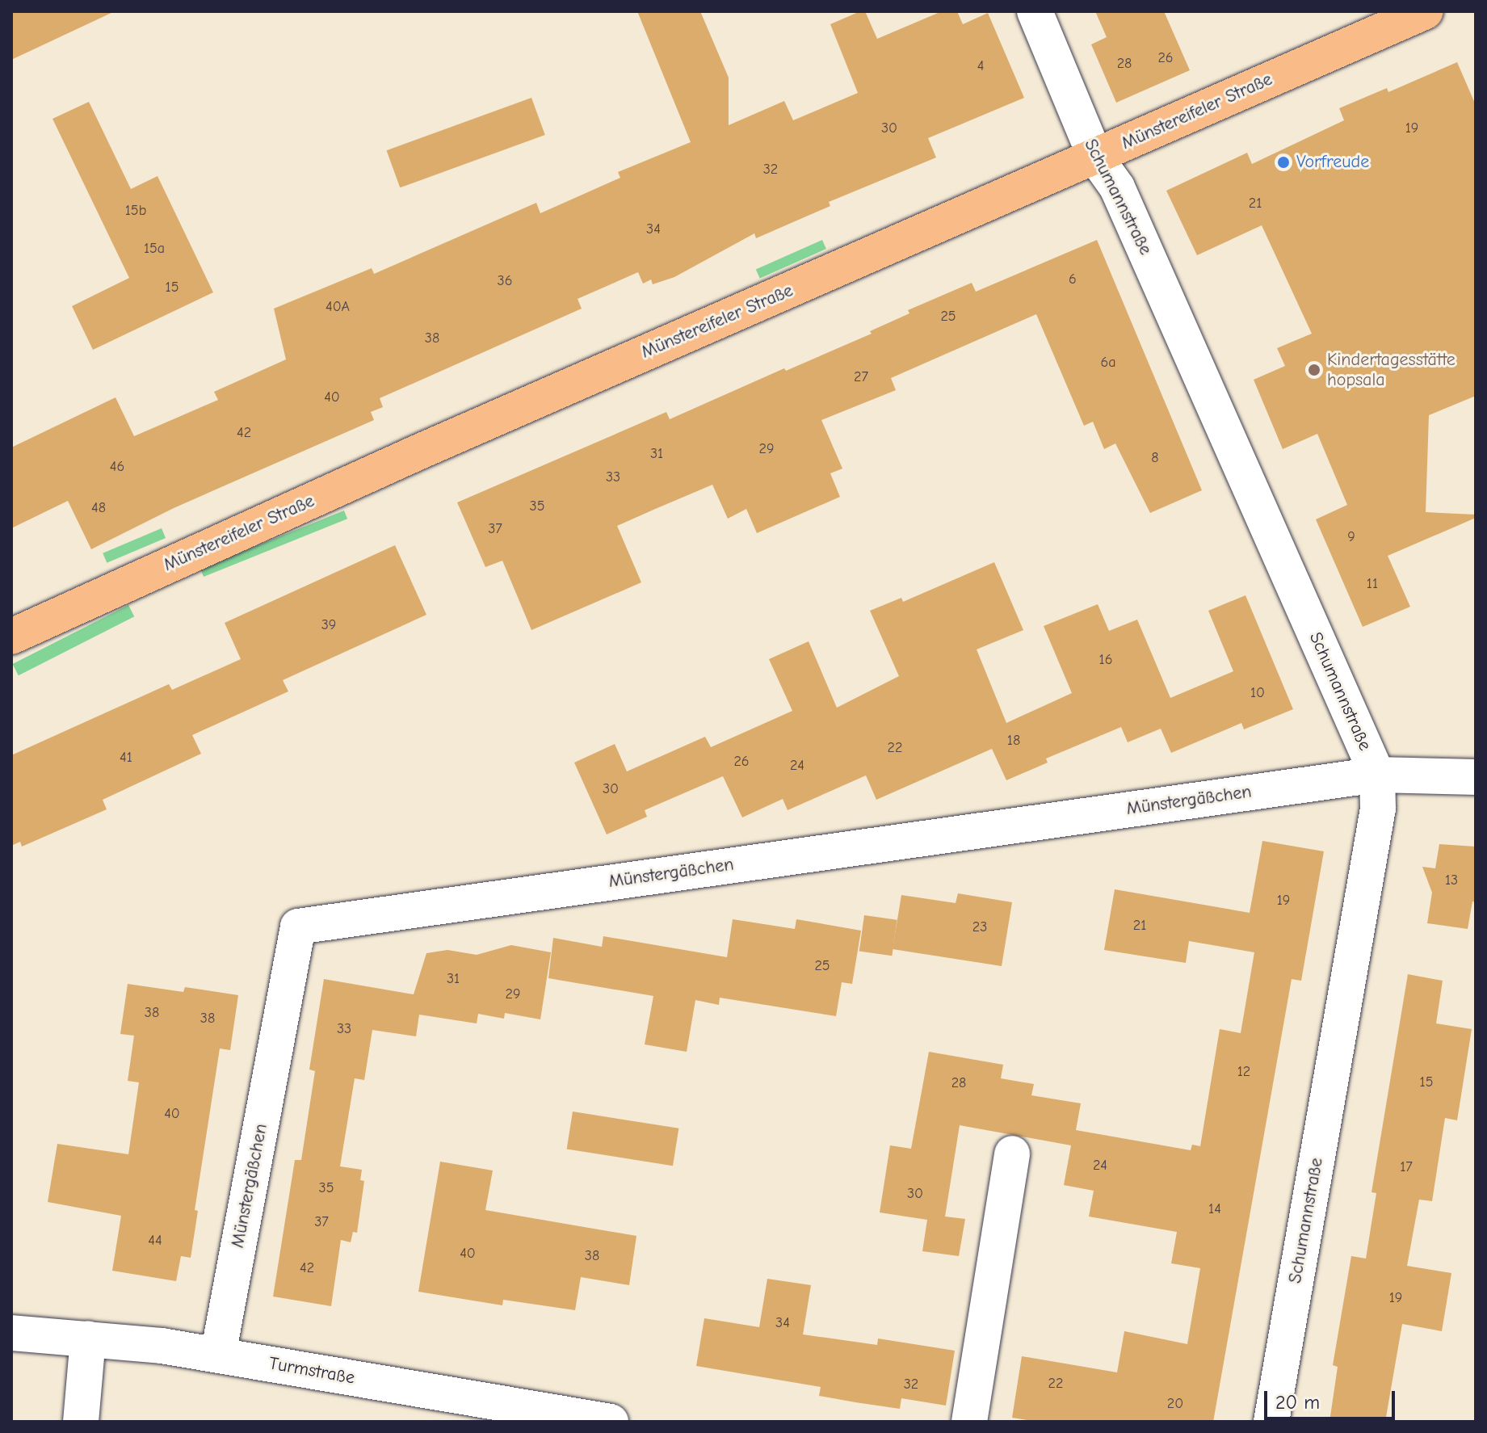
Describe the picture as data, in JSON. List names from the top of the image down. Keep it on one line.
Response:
{"streets":{"main road":["Münstereifeler Straße"],"street":["Schumannstraße","Münstergäßchen","Turmstraße"]},"crossings":[["Münstereifeler Straße","Schumannstraße"],["Schumannstraße","Münstergäßchen"],["Münstergäßchen","Turmstraße"]],"places":["Vorfreude","Kindertagesstätte hopsala"],"house_numbers":["26","28","4","30","19","32","21","15b","34","15a","6","36","15","40A","25","38","6a","27","40","42","29","31","8","46","33","35","48","37","9","11","39","16","10","18","22","41","26","24","30","13","19","21","23","25","31","29","38","38","33","12","15","28","40","24","17","35","30","14","37","44","40","38","42","19","34","22","32","20"],"scale_bar":"20 m"}
